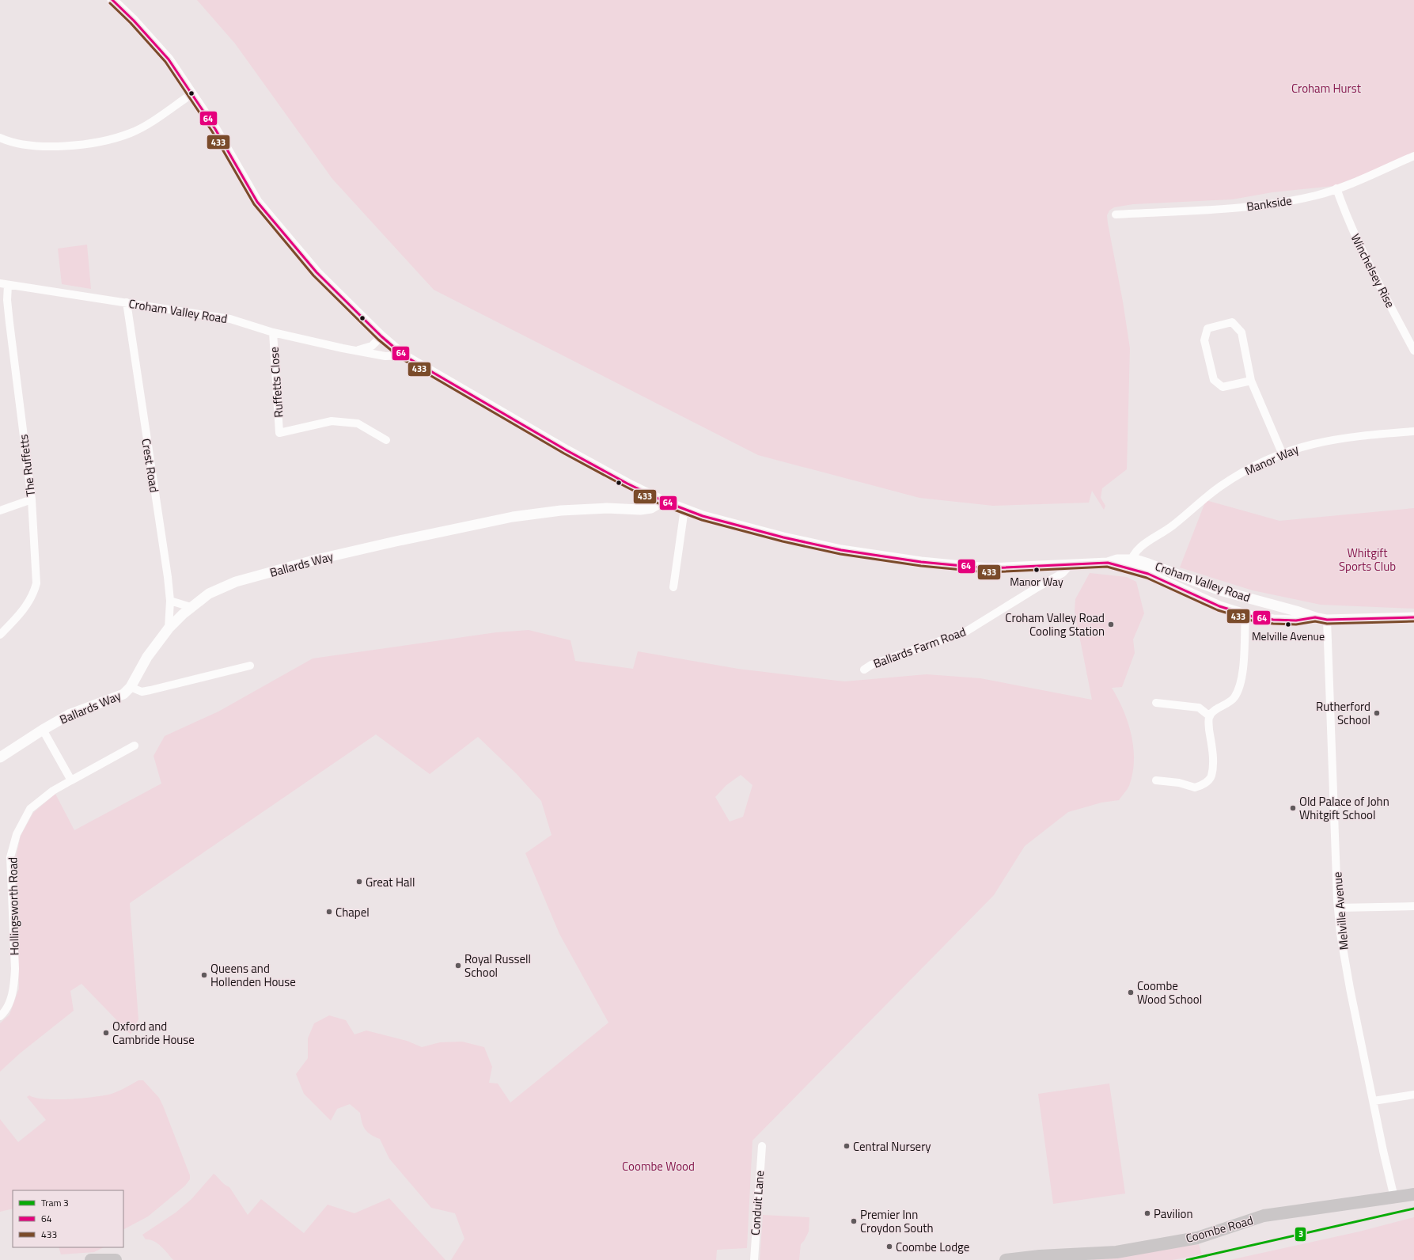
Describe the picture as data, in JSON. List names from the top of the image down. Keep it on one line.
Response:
{"streets":{"main road":["Coombe Road"],"street":["Bankside","Winchelsey Rise","Croham Valley Road","Ruffetts Close","Manor Way","The Ruffetts","Crest Road","Ballards Way","Ballards Farm Road","Hollingsworth Road","Melville Avenue","Conduit Lane"]},"crossings":[["Bankside","Winchelsey Rise"],["Croham Valley Road","Ruffetts Close"],["Croham Valley Road","Manor Way"],["Croham Valley Road","The Ruffetts"],["Croham Valley Road","Crest Road"],["Croham Valley Road","Ballards Way"],["Croham Valley Road","Ballards Farm Road"],["Crest Road","Ballards Way"],["Melville Avenue","Coombe Road"]],"parks":["Croham Hurst","Whitgift Sports Club","Coombe Wood"],"places":["Manor Way","Croham Valley Road Cooling Station","Melville Avenue","Rutherford School","Old Palace of John Whitgift School","Great Hall","Chapel","Royal Russell School","Queens and Hollenden House","Coombe Wood School","Oxford and Cambride House","Central Nursery","Pavilion","Premier Inn Croydon South","Coombe Lodge"],"lines":["transit line 64","transit line 433","tram line 3"],"legend":["Tram 3","64","433"]}
